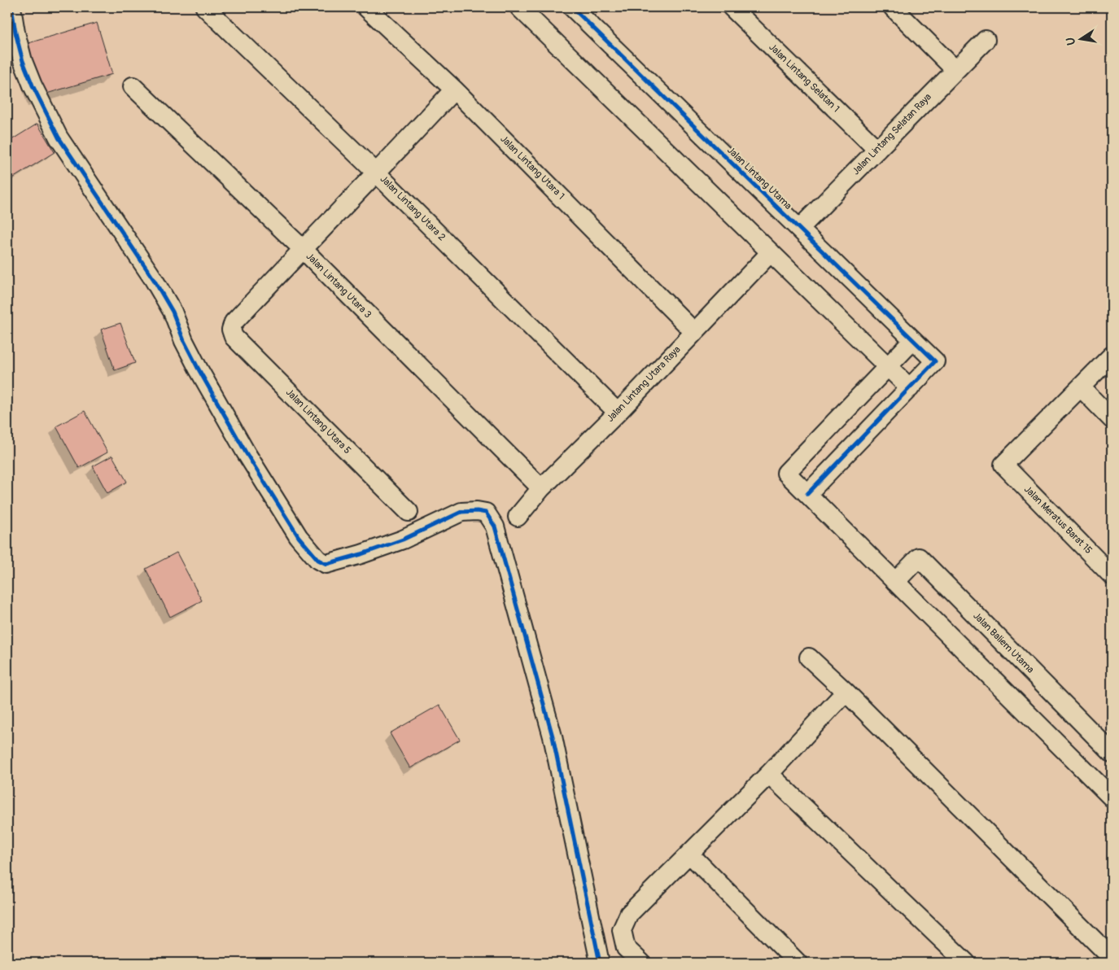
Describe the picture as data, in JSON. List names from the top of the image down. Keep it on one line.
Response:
{"streets":{"street":["Jalan Lintang Selatan 1","Jalan Lintang Selatan Raya","Jalan Lintang Utara 1","Jalan Lintang Utama","Jalan Lintang Utara 2","Jalan Lintang Utara 3","Jalan Lintang Utara Raya","Jalan Lintang Utara 5","Jalan Meratus Barat 15","Jalan Baliem Utama"]},"crossings":[["Jalan Lintang Selatan 1","Jalan Lintang Selatan Raya"],["Jalan Lintang Selatan Raya","Jalan Lintang Utama"],["Jalan Lintang Utara 1","Jalan Lintang Utara Raya"],["Jalan Lintang Utara 2","Jalan Lintang Utara Raya"],["Jalan Lintang Utara 3","Jalan Lintang Utara Raya"],["Jalan Lintang Utara 3","Jalan Lintang Utara 5"]],"north":"left"}
